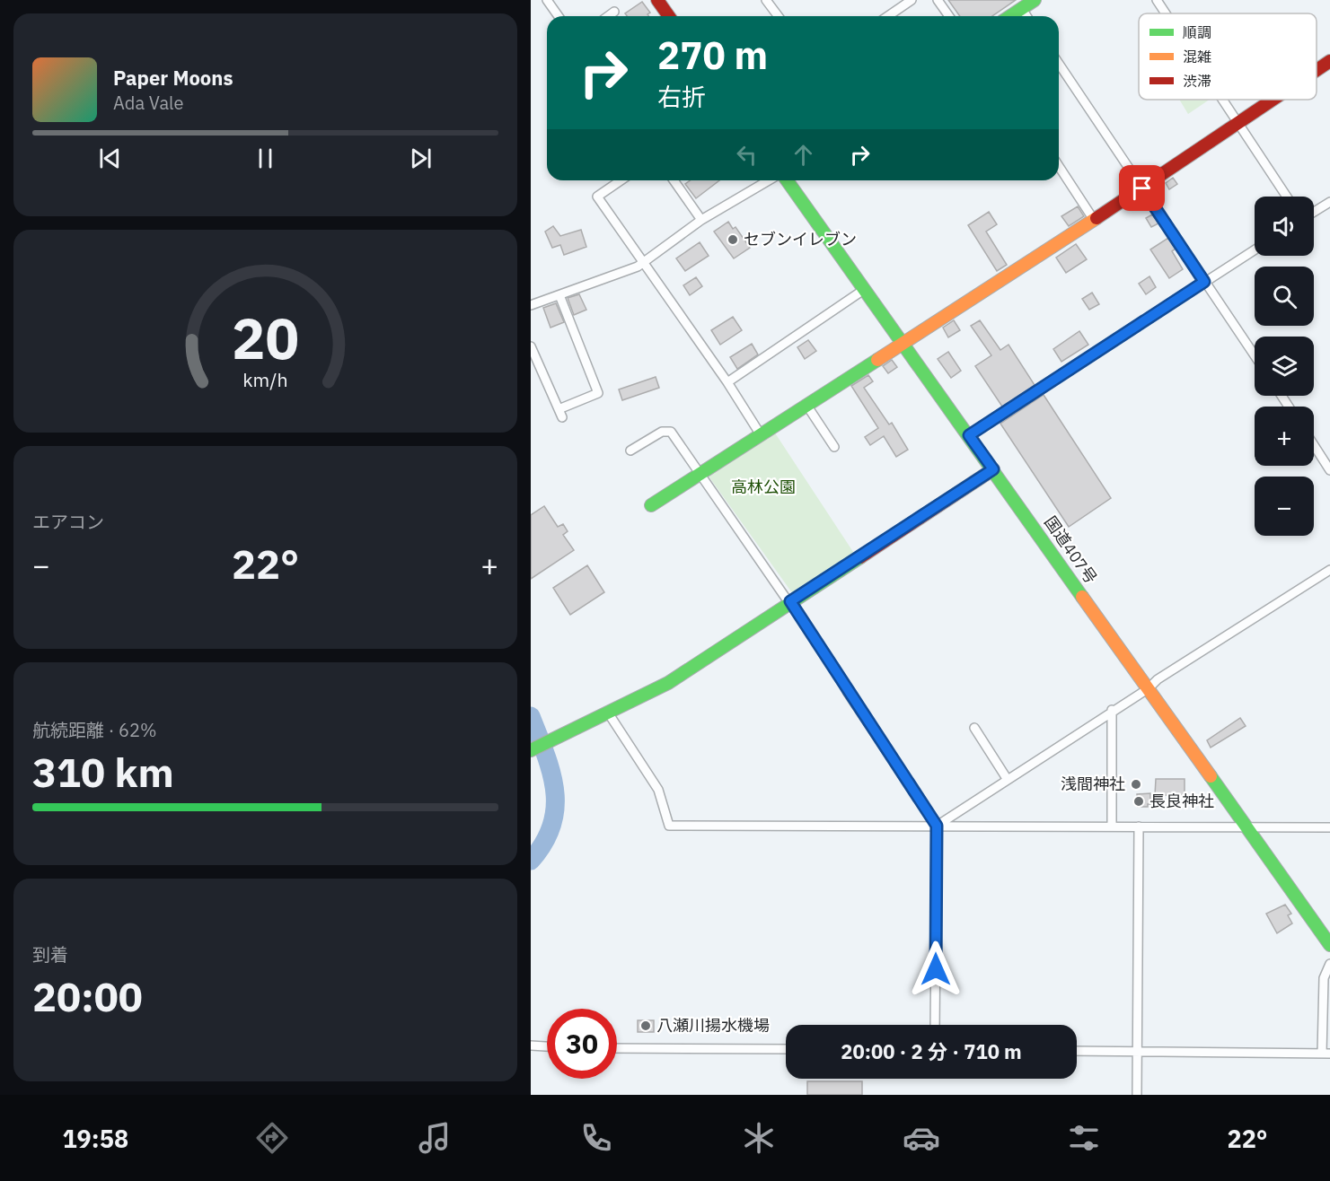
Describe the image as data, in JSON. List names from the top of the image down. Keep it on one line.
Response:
{"streets":{"main road":["国道407号"]},"parks":["高林公園"],"places":["セブンイレブン","浅間神社","長良神社","八瀬川揚水機場"],"legend":["順調","混雑","渋滞"],"page":{"turn":["270 m","右折"],"song":["Paper Moons","Ada Vale"],"map_buttons":["+","−"],"tile":["エアコン",["航続距離 · 62%","310 km"],["到着","20:00"]],"heat":["−","22°","+"],"limit":"30","trip":"20:00 · 2 分 · 710 m","tabs":["19:58","22°"],"gauge":["20","km/h"]}}
